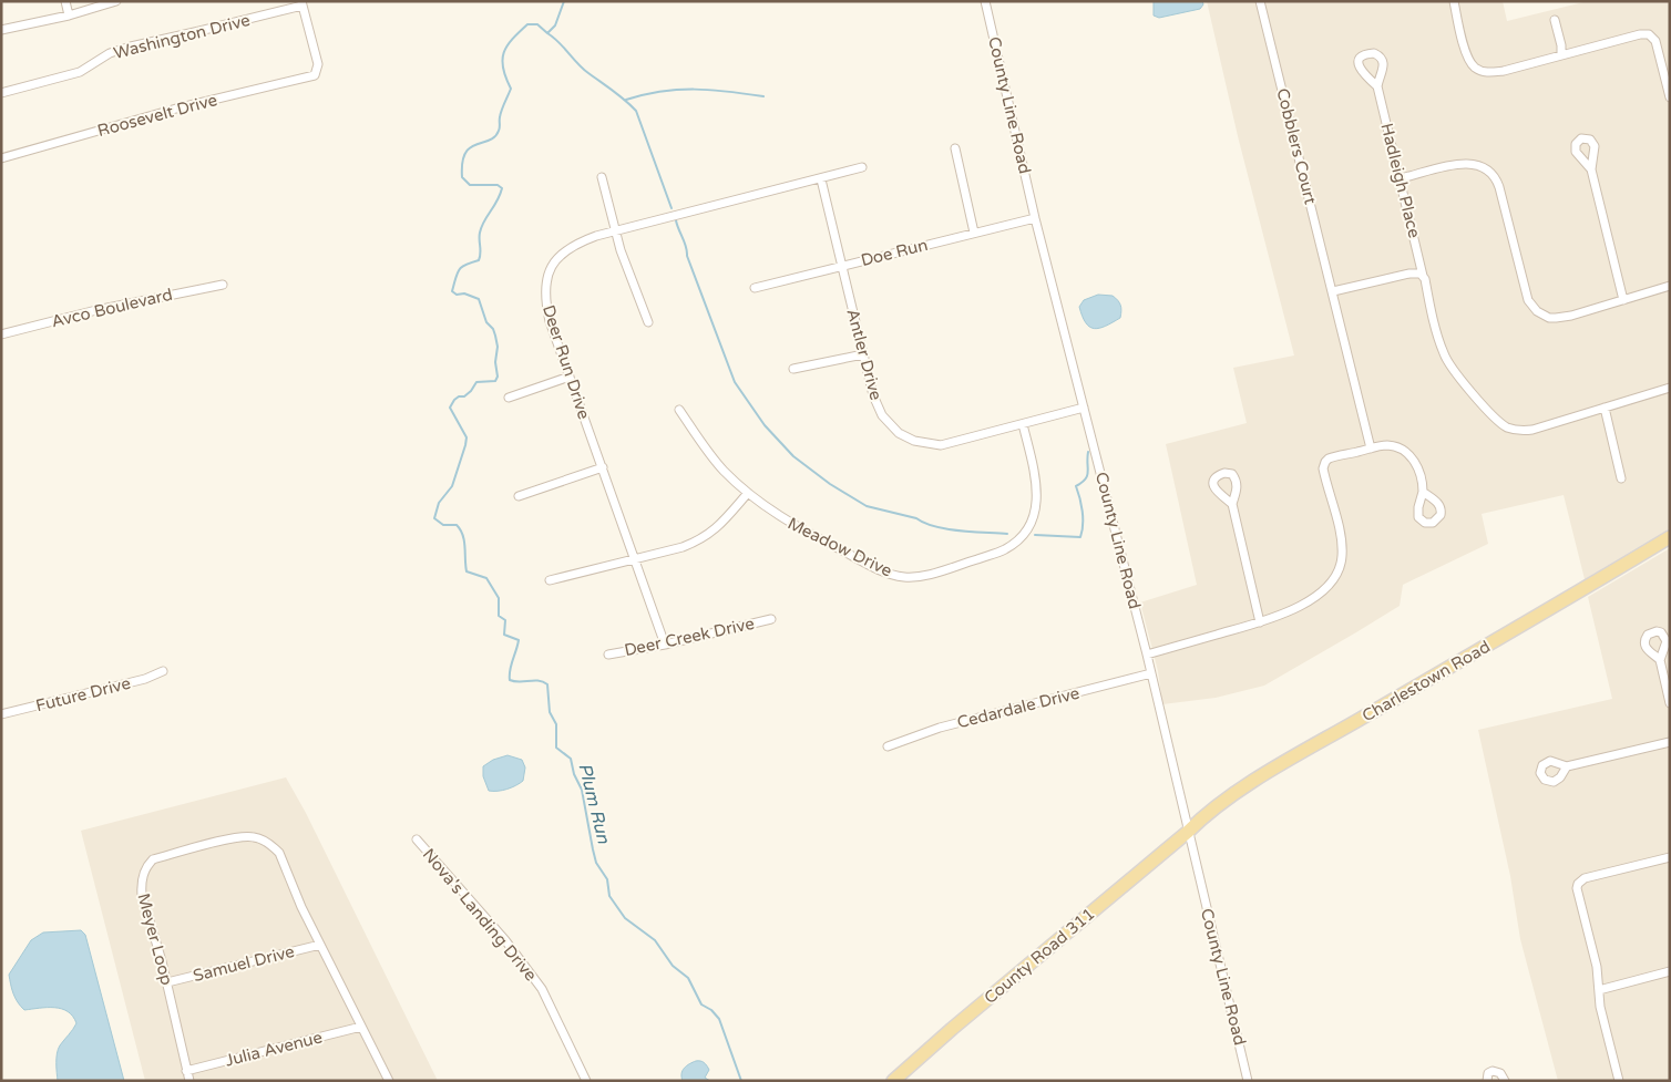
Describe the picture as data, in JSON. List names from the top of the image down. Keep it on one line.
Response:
{"streets":{"main road":["Charlestown Road","County Road 311"],"street":["Washington Drive","County Line Road","Roosevelt Drive","Cobblers Court","Hadleigh Place","Doe Run","Avco Boulevard","Antler Drive","Deer Run Drive","Meadow Drive","Deer Creek Drive","Future Drive","Cedardale Drive","Nova's Landing Drive","Meyer Loop","Samuel Drive","Julia Avenue"]},"crossings":[["Washington Drive","Roosevelt Drive"],["County Line Road","Doe Run"],["County Line Road","Antler Drive"],["County Line Road","Charlestown Road"],["County Line Road","Cedardale Drive"],["County Line Road","County Road 311"],["Doe Run","Antler Drive"],["Antler Drive","Deer Run Drive"],["Antler Drive","Meadow Drive"],["Deer Run Drive","Deer Creek Drive"],["Charlestown Road","County Road 311"],["Meyer Loop","Samuel Drive"],["Meyer Loop","Julia Avenue"]],"water":["Plum Run"]}
